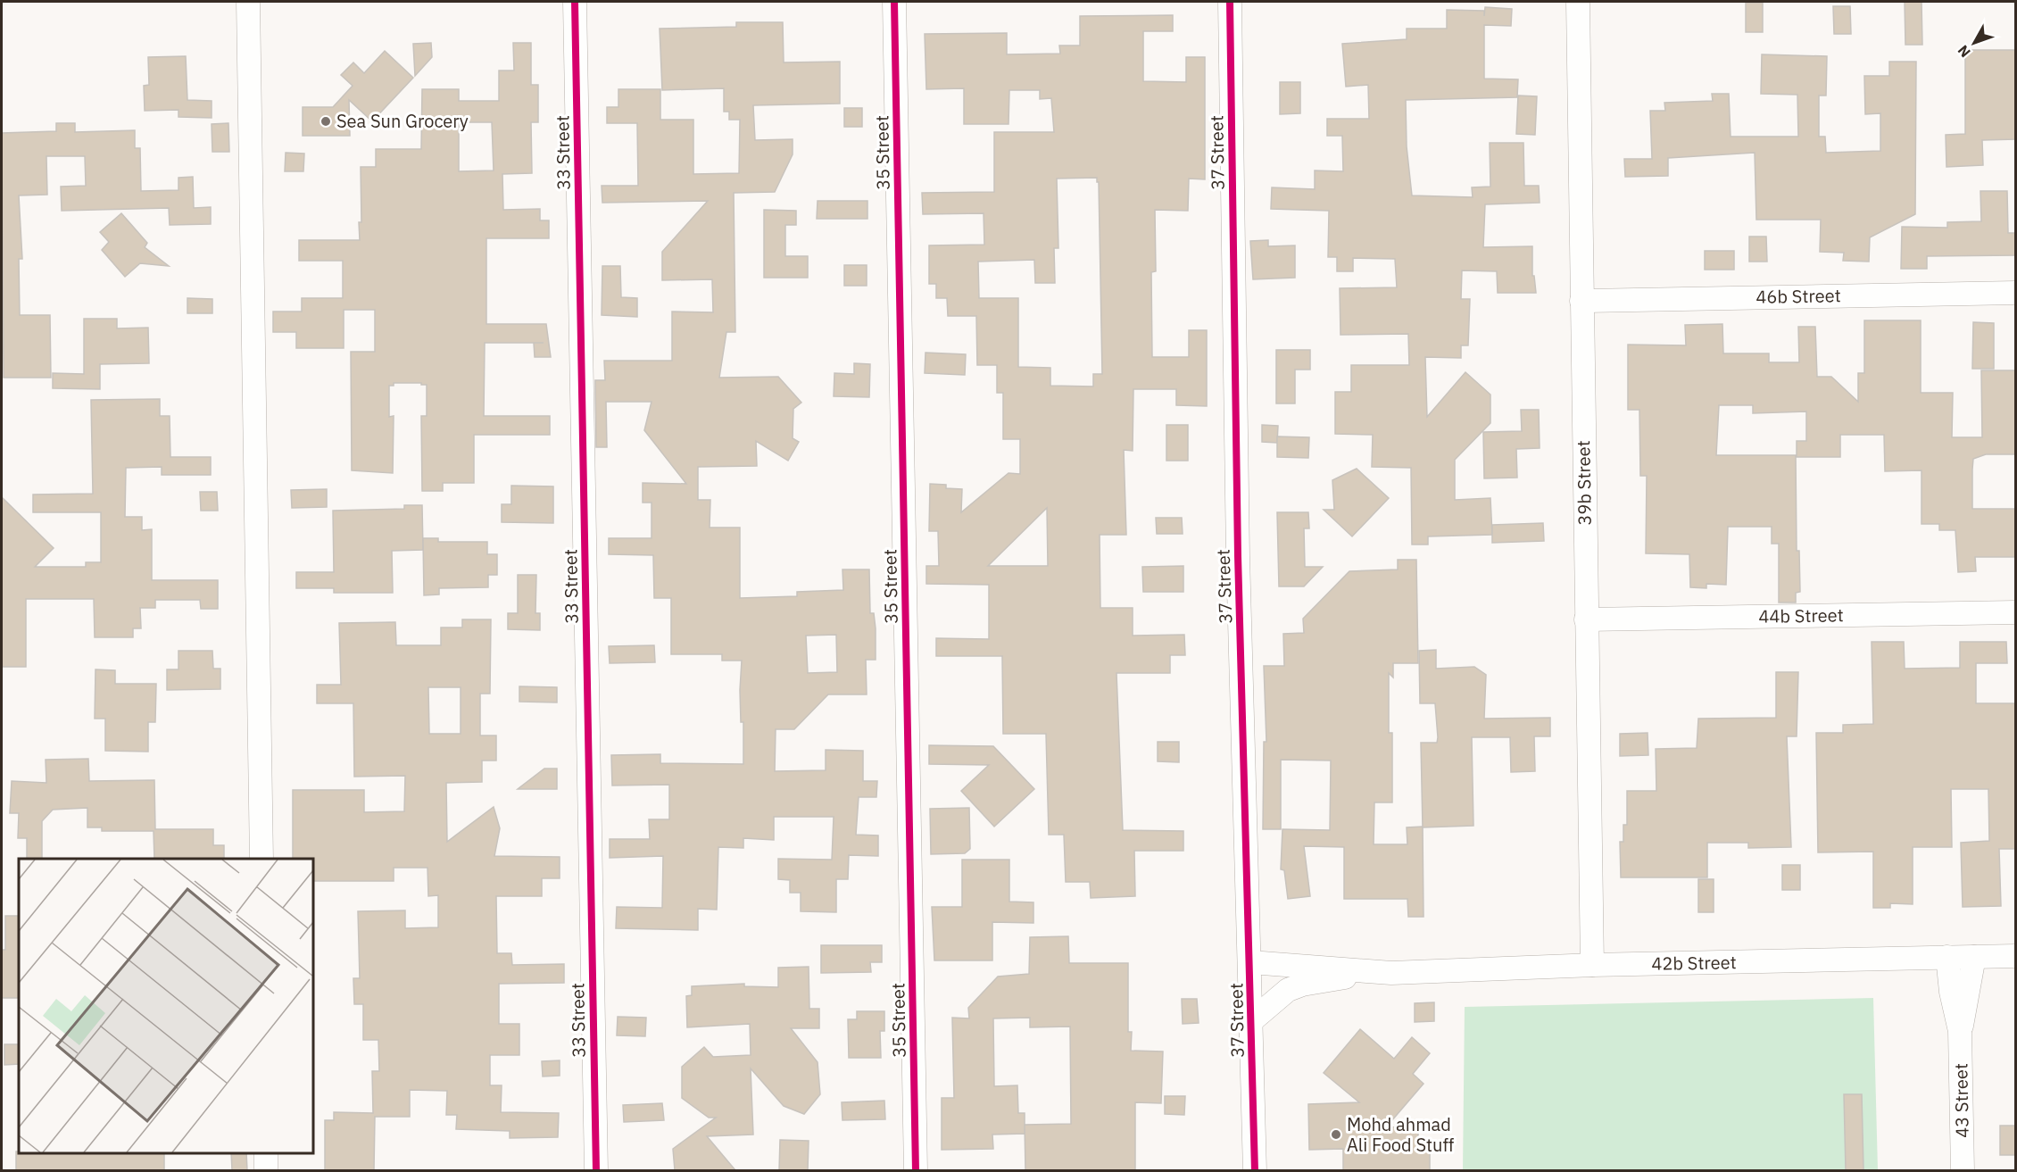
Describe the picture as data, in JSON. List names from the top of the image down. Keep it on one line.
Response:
{"streets":{"street":["33 Street","35 Street","37 Street","46b Street","39b Street","44b Street","42b Street","43 Street"]},"crossings":[["37 Street","42b Street"],["46b Street","39b Street"],["39b Street","44b Street"],["39b Street","42b Street"],["42b Street","43 Street"]],"places":["Sea Sun Grocery","Mohd ahmad Ali Food Stuff"],"north":"bottom left"}
